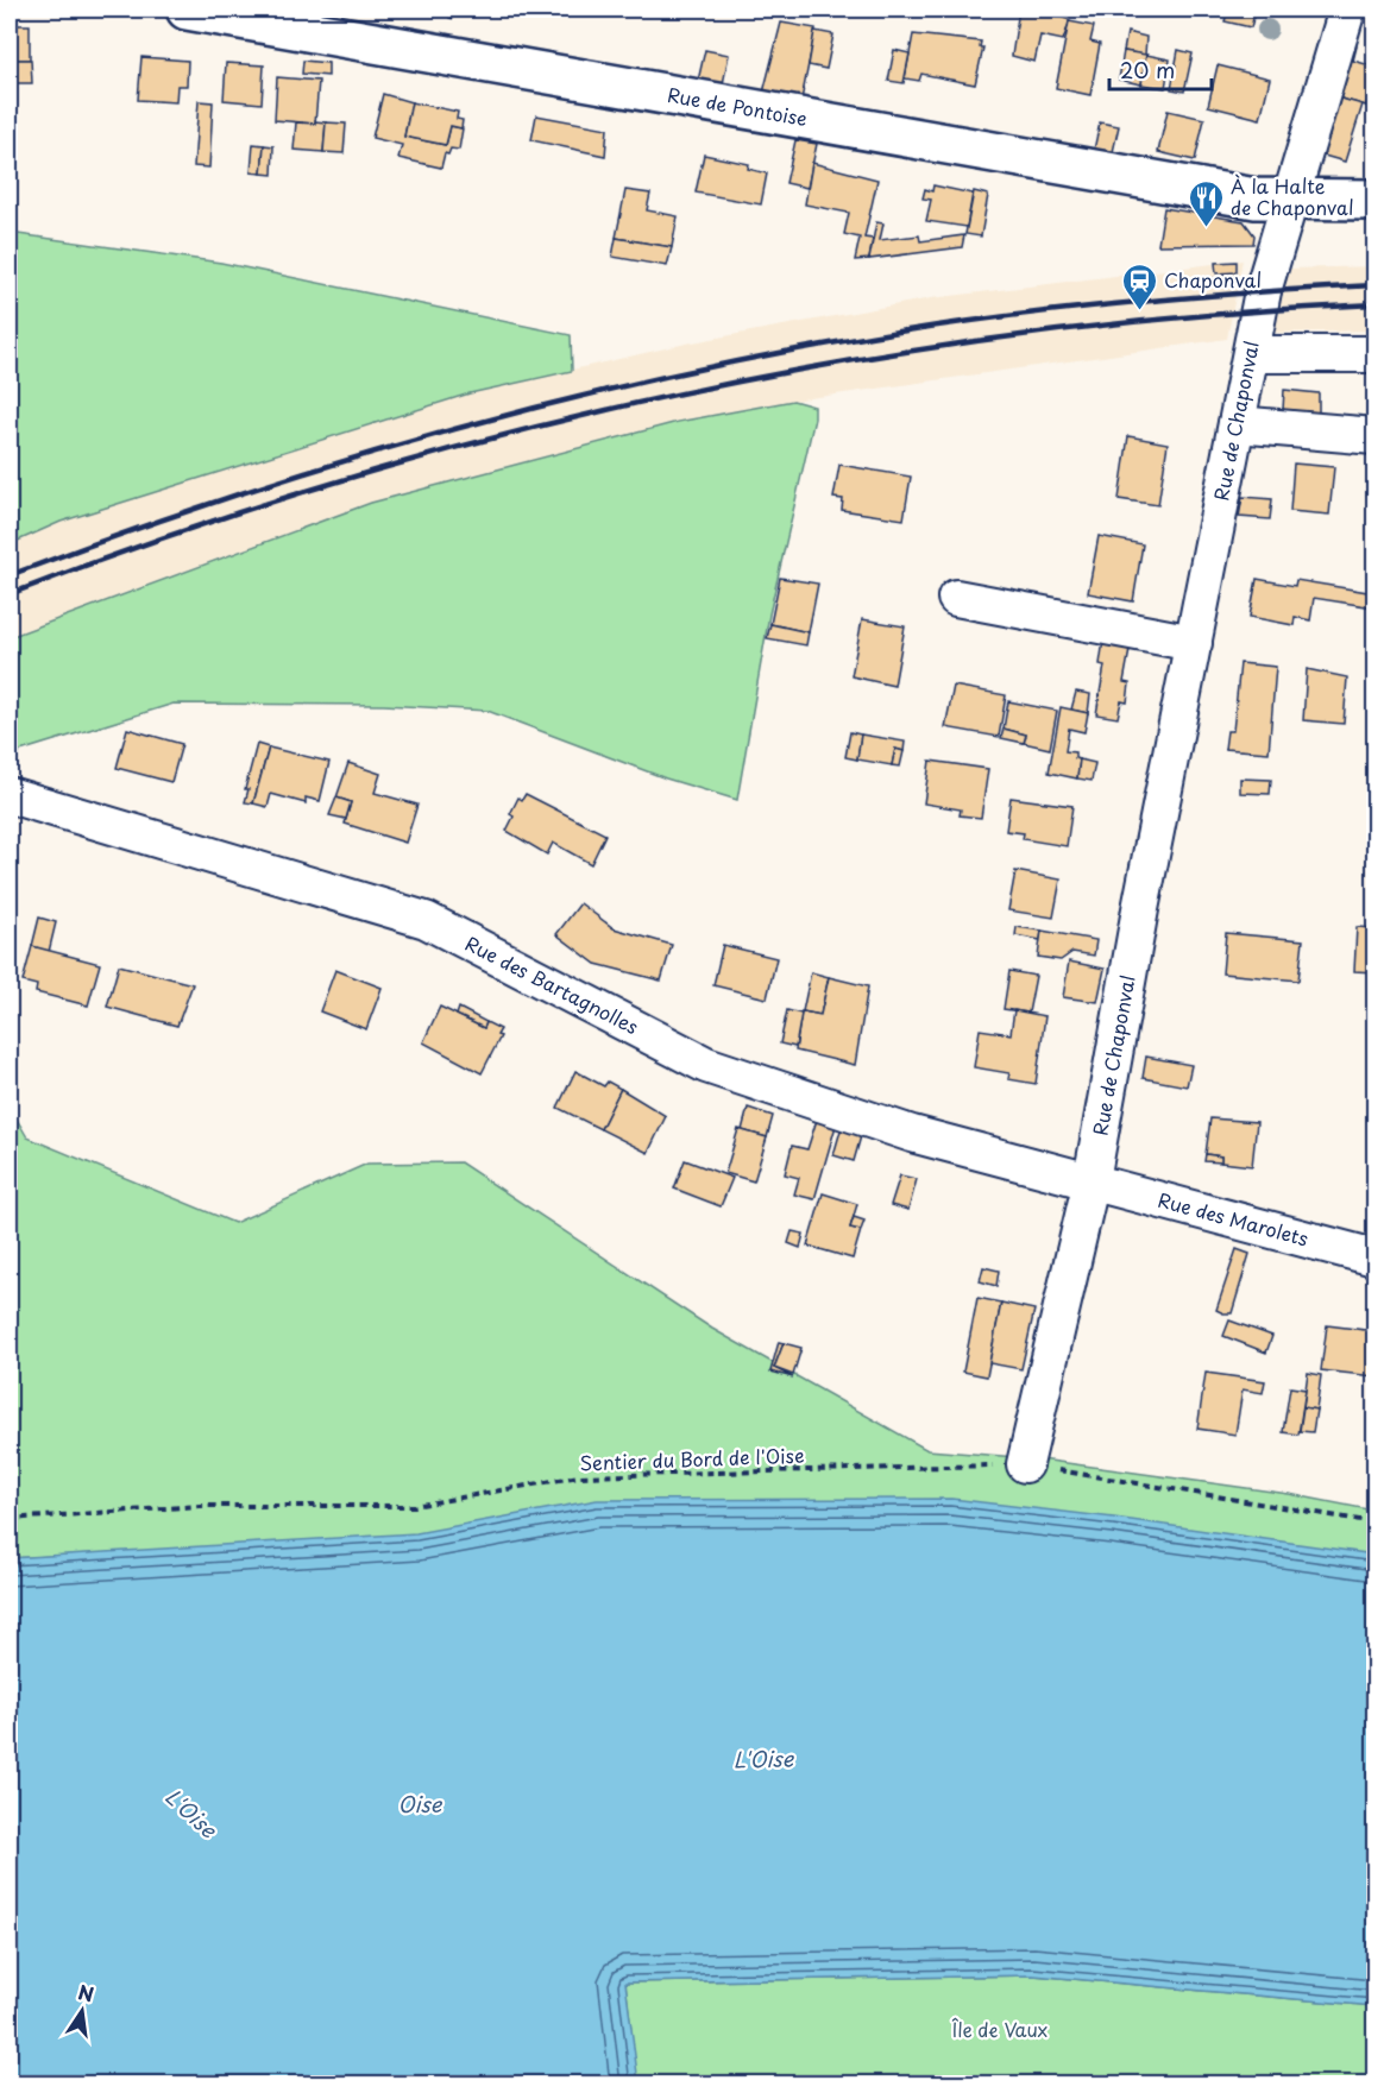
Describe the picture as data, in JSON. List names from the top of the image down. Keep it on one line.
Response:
{"streets":{"main road":["Rue de Pontoise"],"street":["Rue de Chaponval","Rue des Bartagnolles","Rue des Marolets"],"path":["Sentier du Bord de l'Oise"]},"crossings":[["Rue de Pontoise","Rue de Chaponval"],["Rue de Chaponval","Rue des Bartagnolles"],["Rue de Chaponval","Rue des Marolets"],["Rue de Chaponval","Sentier du Bord de l'Oise"],["Rue des Bartagnolles","Rue des Marolets"]],"water":["L'Oise","Oise"],"parks":["Île de Vaux"],"places":{"restaurant":["À la Halte de Chaponval"],"station":["Chaponval"]},"scale_bar":"20 m","north":"top"}
